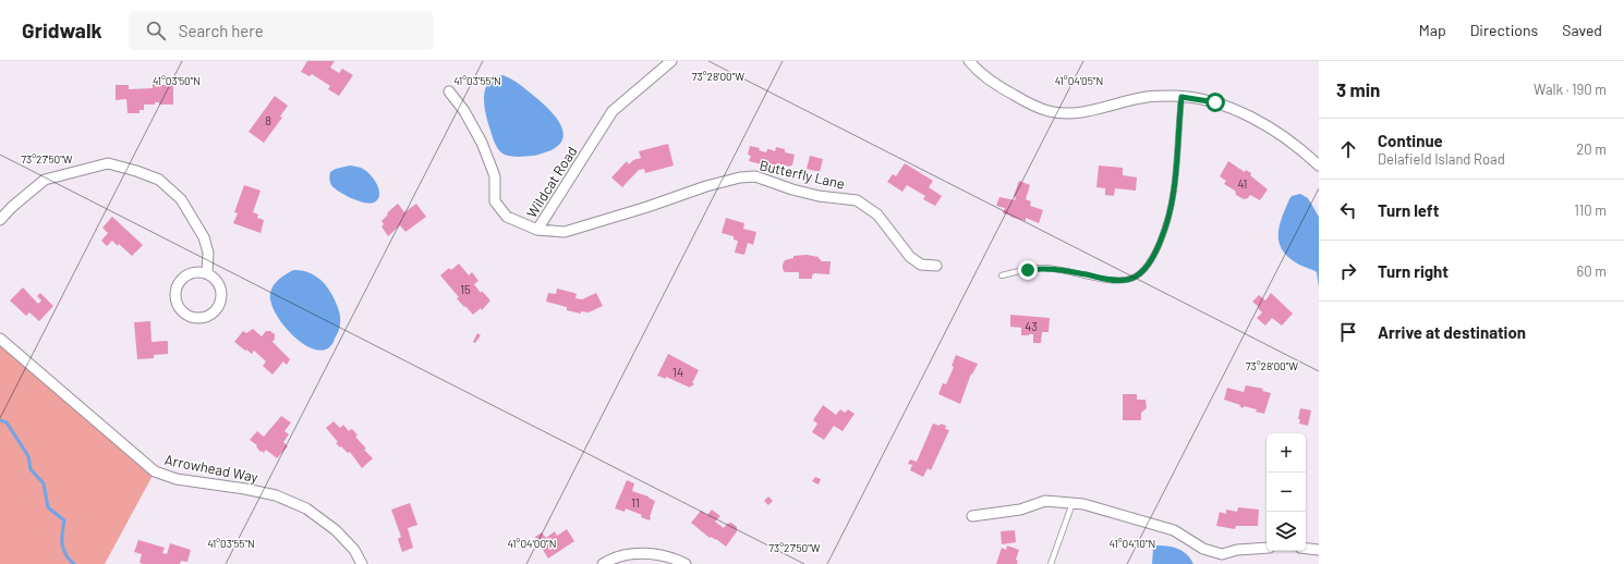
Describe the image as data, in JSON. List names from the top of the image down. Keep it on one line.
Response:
{"streets":{"street":["Butterfly Lane","Wildcat Road","Arrowhead Way"]},"crossings":[["Butterfly Lane","Wildcat Road"]],"house_numbers":["8","41","15","43","14","11"],"page":{"header":"Gridwalk","search":"Search here","nav":["Map","Directions","Saved"],"heading":["3 min","Walk · 190 m"],"list":[["Continue","Delafield Island Road","20 m"],["Turn left","110 m"],["Turn right","60 m"],"Arrive at destination"],"map_buttons":["+","−"]},"coordinates":["73°28'00\"W","41°03'50\"N","41°03'55\"N","41°04'05\"N","73°27'50\"W","41°04'00\"N","41°04'10\"N"]}
